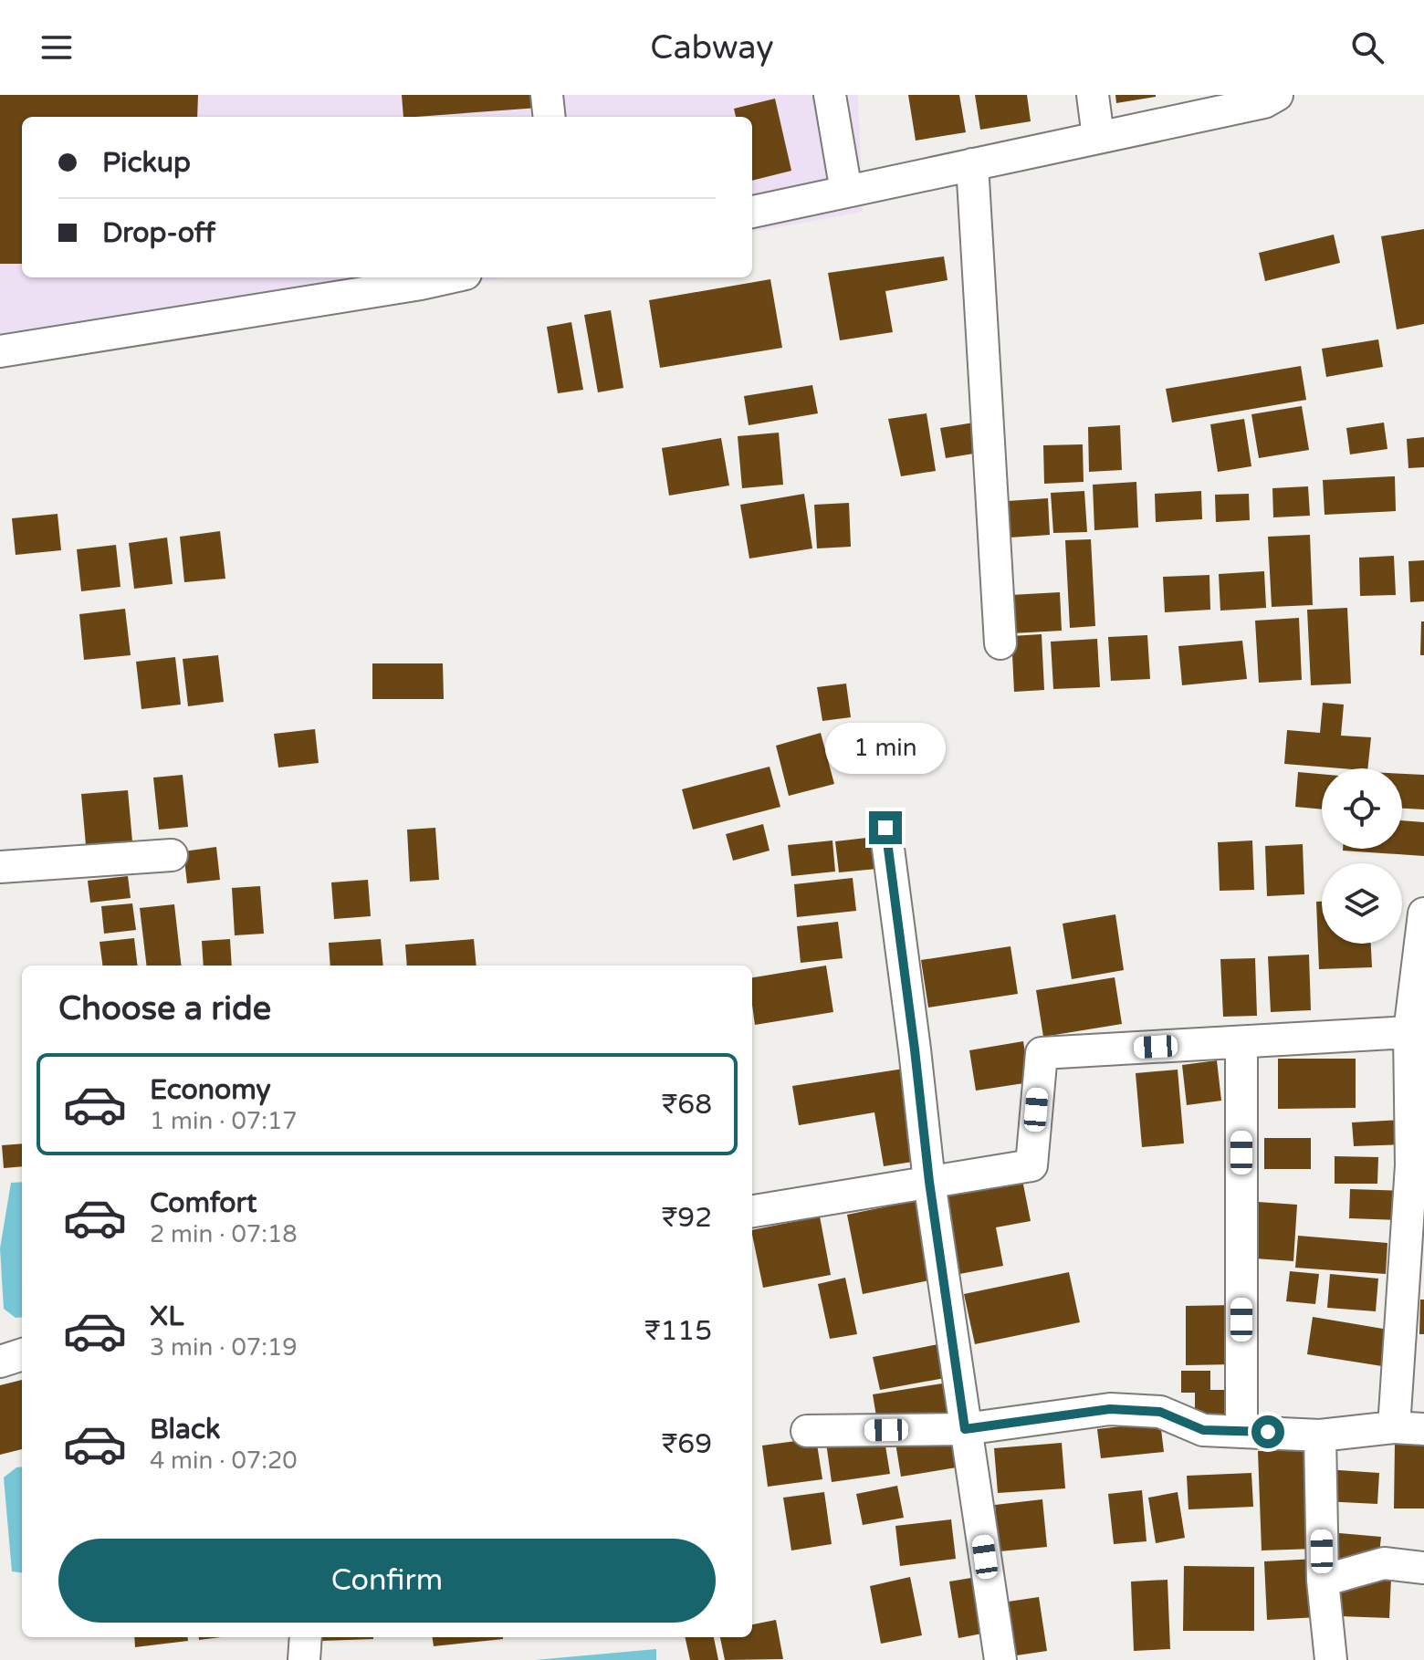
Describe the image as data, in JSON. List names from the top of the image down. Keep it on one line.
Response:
{"page":{"header":"Cabway","banner":["Pickup","Drop-off"],"bubble":"1 min","heading":"Choose a ride","list":[{"name":"Economy","note":"1 min · 07:17","value":"₹68"},{"name":"Comfort","note":"2 min · 07:18","value":"₹92"},{"name":"XL","note":"3 min · 07:19","value":"₹115"},{"name":"Black","note":"4 min · 07:20","value":"₹69"}],"buttons":"Confirm"}}
